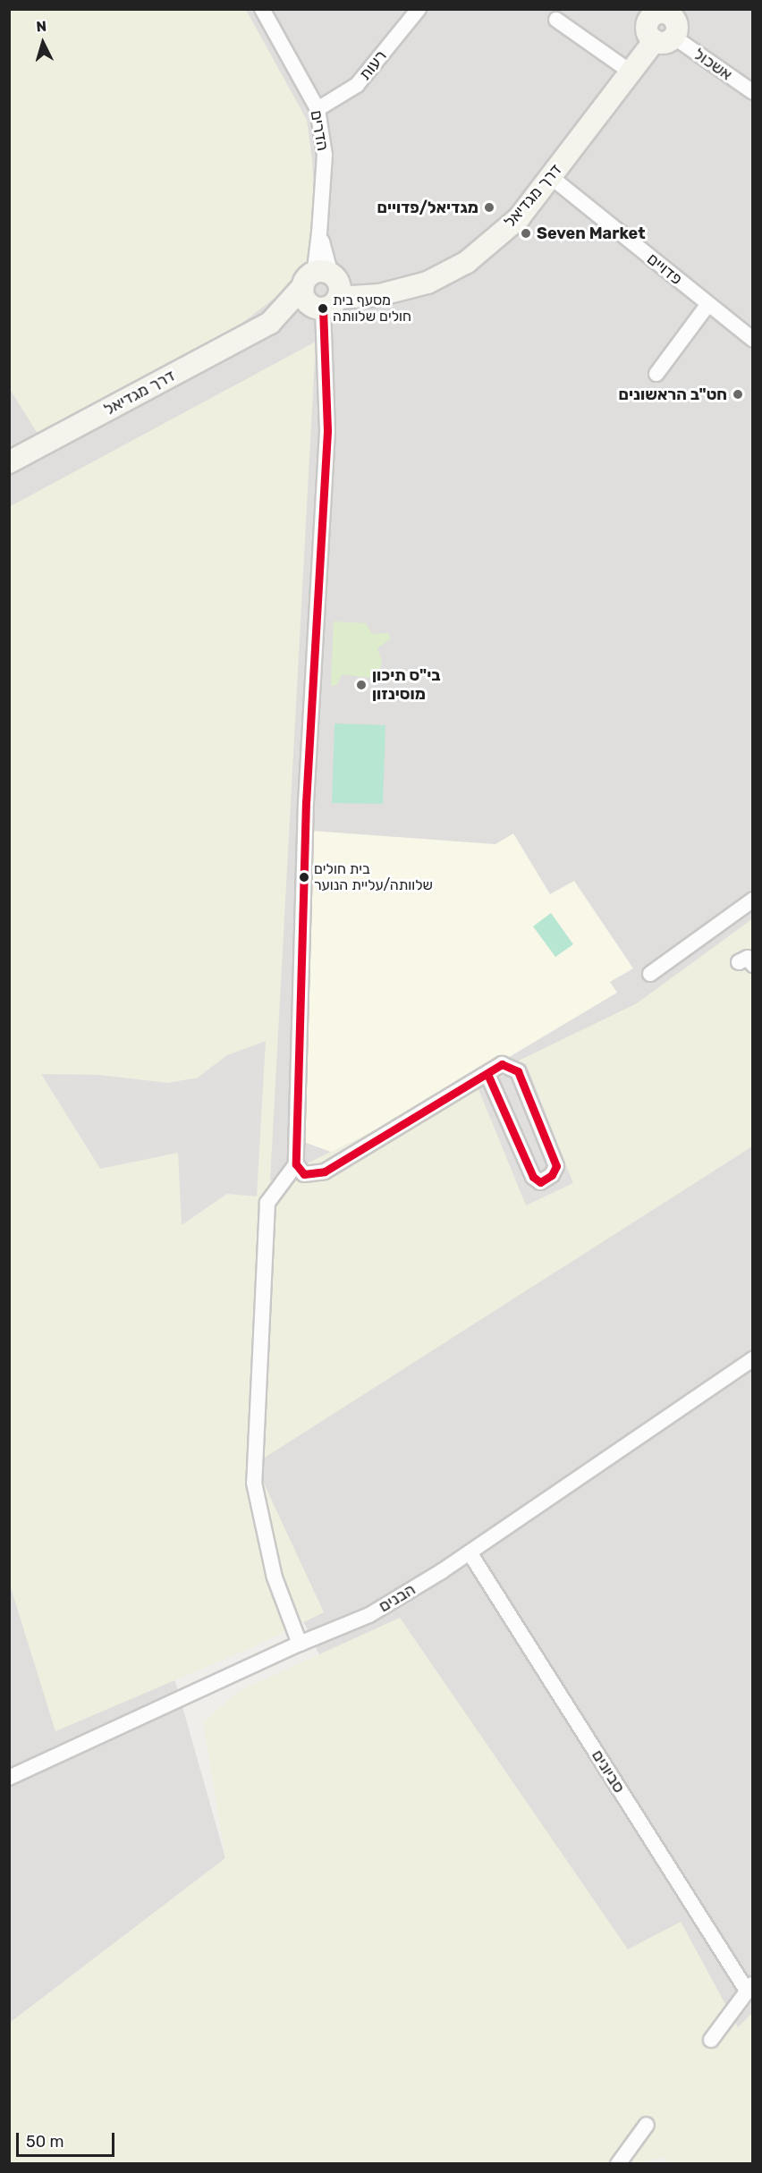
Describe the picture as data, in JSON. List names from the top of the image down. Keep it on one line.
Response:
{"streets":{"main road":["דרך מגדיאל"],"street":["אשכול","רעות","הדרים","פדויים","הבנים","סביונים"]},"crossings":[["אשכול","דרך מגדיאל"],["רעות","הדרים"],["הדרים","דרך מגדיאל"],["דרך מגדיאל","פדויים"],["הבנים","סביונים"]],"places":["מגדיאל/פדויים","Seven Market","מסעף בית חולים שלוותה","חט\"ב הראשונים","בי\"ס תיכון מוסינזון","בית חולים שלוותה/עליית הנוער"],"scale_bar":"50 m","north":"top"}
